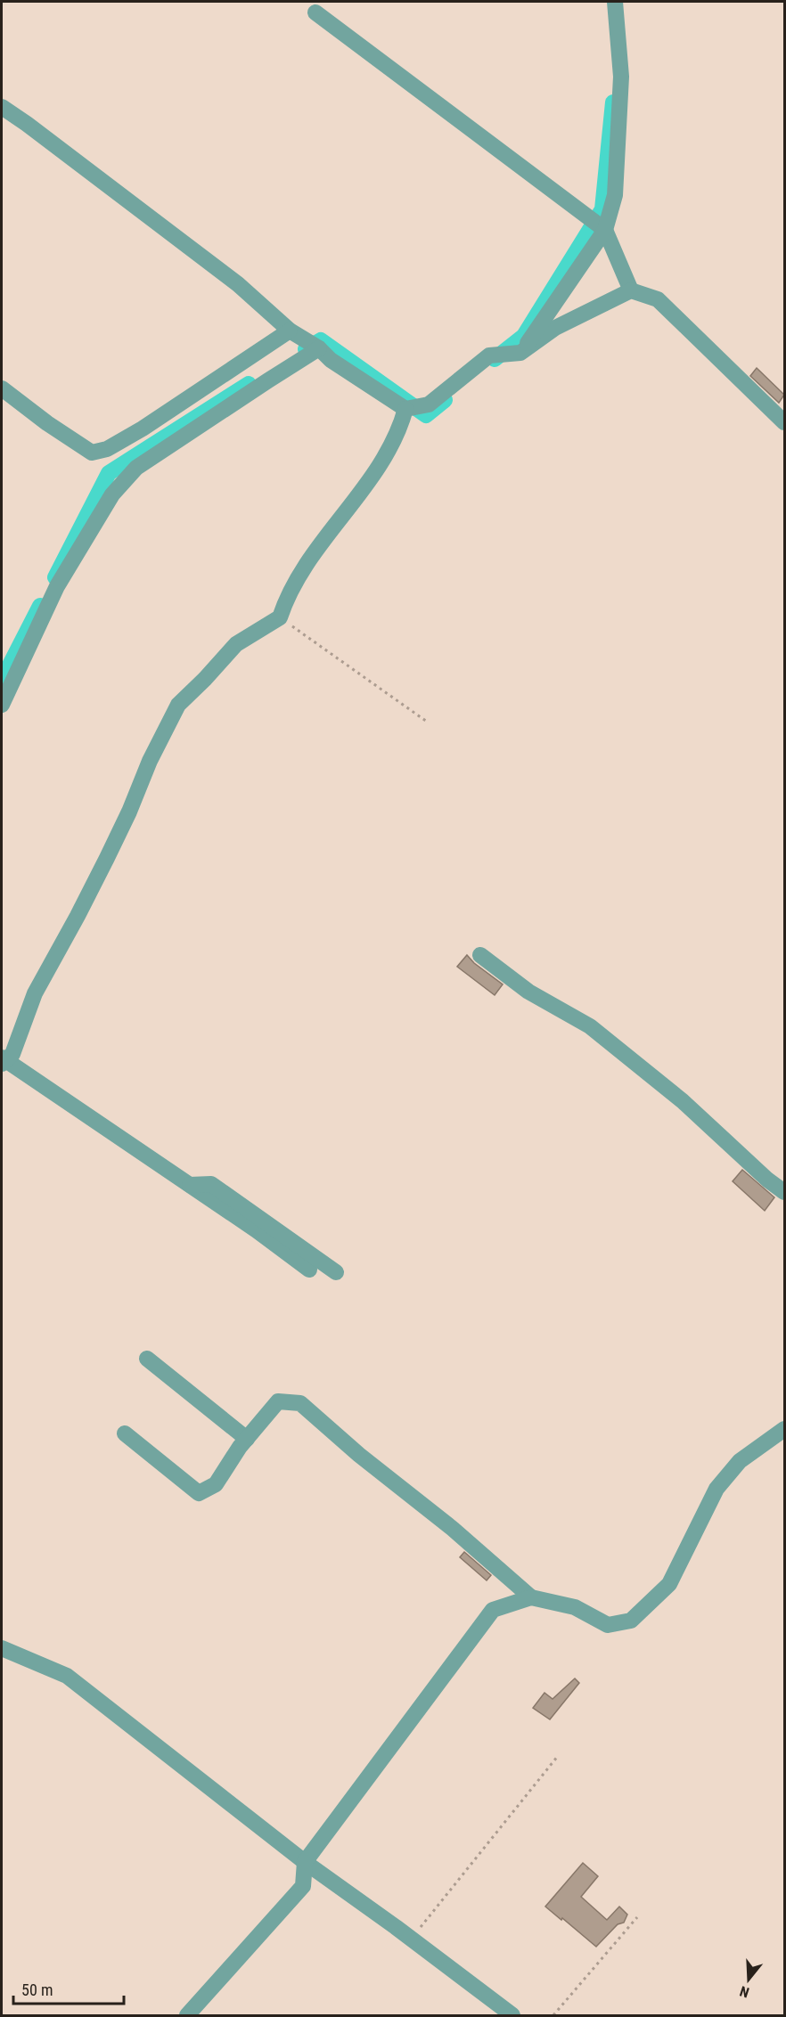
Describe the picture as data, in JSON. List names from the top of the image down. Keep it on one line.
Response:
{"scale_bar":"50 m","north":"bottom"}
